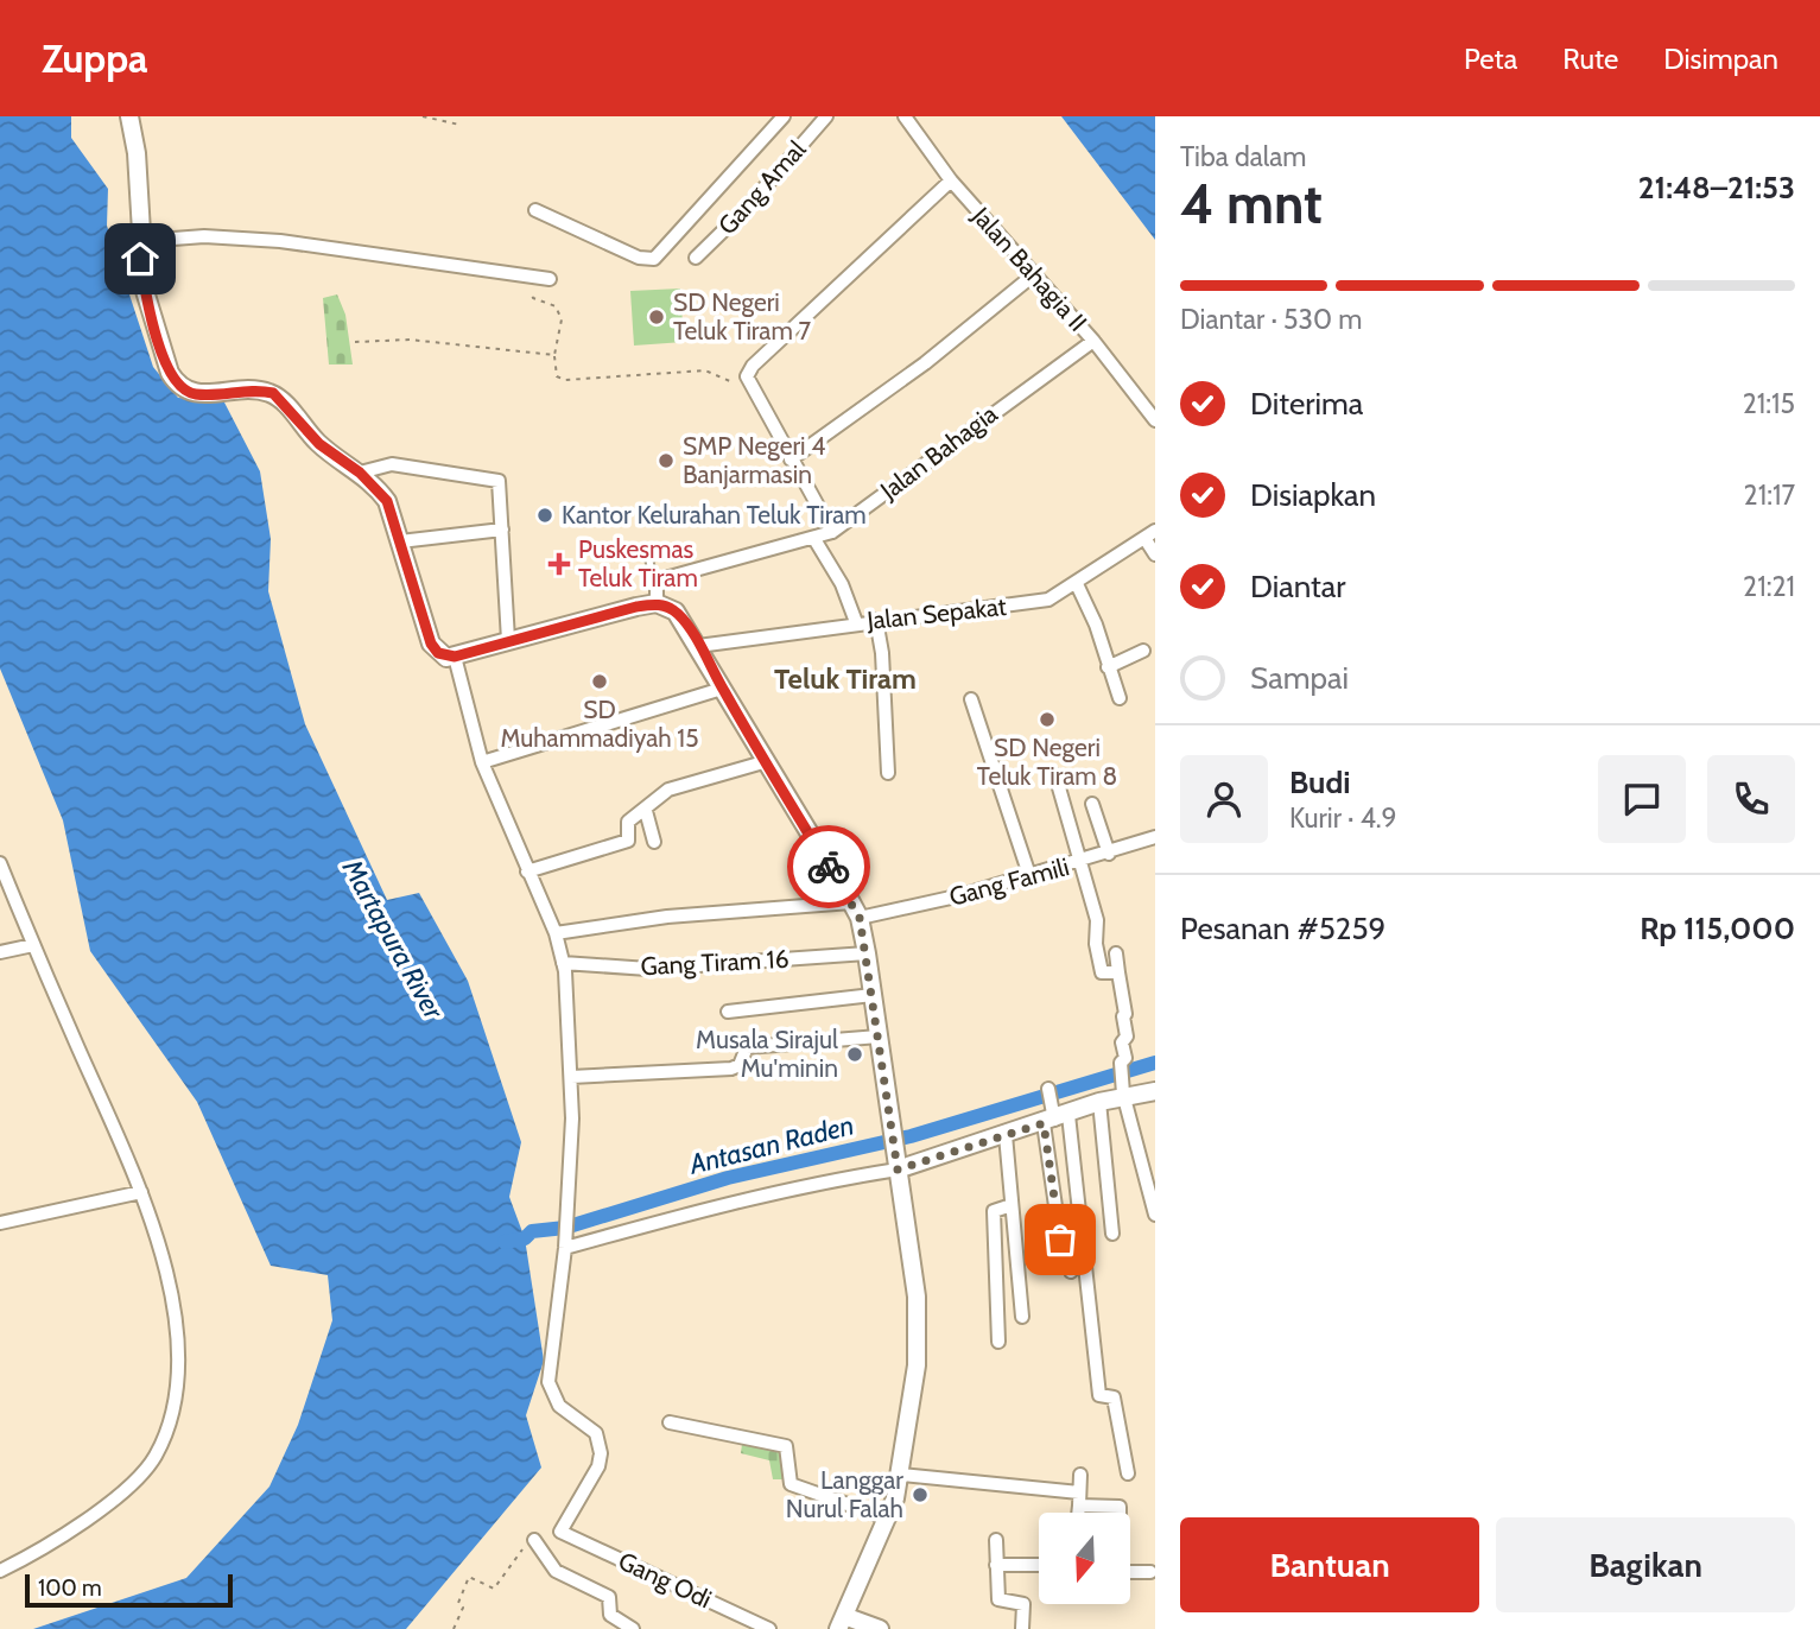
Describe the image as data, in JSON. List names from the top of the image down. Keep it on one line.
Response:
{"streets":{"street":["Gang Amal","Jalan Bahagia II","Jalan Bahagia","Jalan Sepakat","Gang Famili","Gang Tiram 16","Gang Odi"]},"crossings":[["Jalan Bahagia II","Jalan Bahagia"]],"districts":["Teluk Tiram"],"water":["Martapura River","Antasan Raden"],"places":{"other":["SD Negeri Teluk Tiram 7","SMP Negeri 4 Banjarmasin","Kantor Kelurahan Teluk Tiram","SD Muhammadiyah 15","SD Negeri Teluk Tiram 8","Musala Sirajul Mu'minin","Langgar Nurul Falah"],"health":["Puskesmas Teluk Tiram"]},"scale_bar":"100 m","north":"bottom","page":{"header":"Zuppa","nav":["Peta","Rute","Disimpan"],"heading":["4 mnt","Tiba dalam","21:48–21:53"],"panel":["Budi","Kurir · 4.9","Pesanan #5259","Rp 115,000"],"bar":"Diantar · 530 m","list":[["Diterima","21:15"],["Disiapkan","21:17"],["Diantar","21:21"],"Sampai"],"buttons":["Bantuan","Bagikan"],"scale":"100 m"}}
